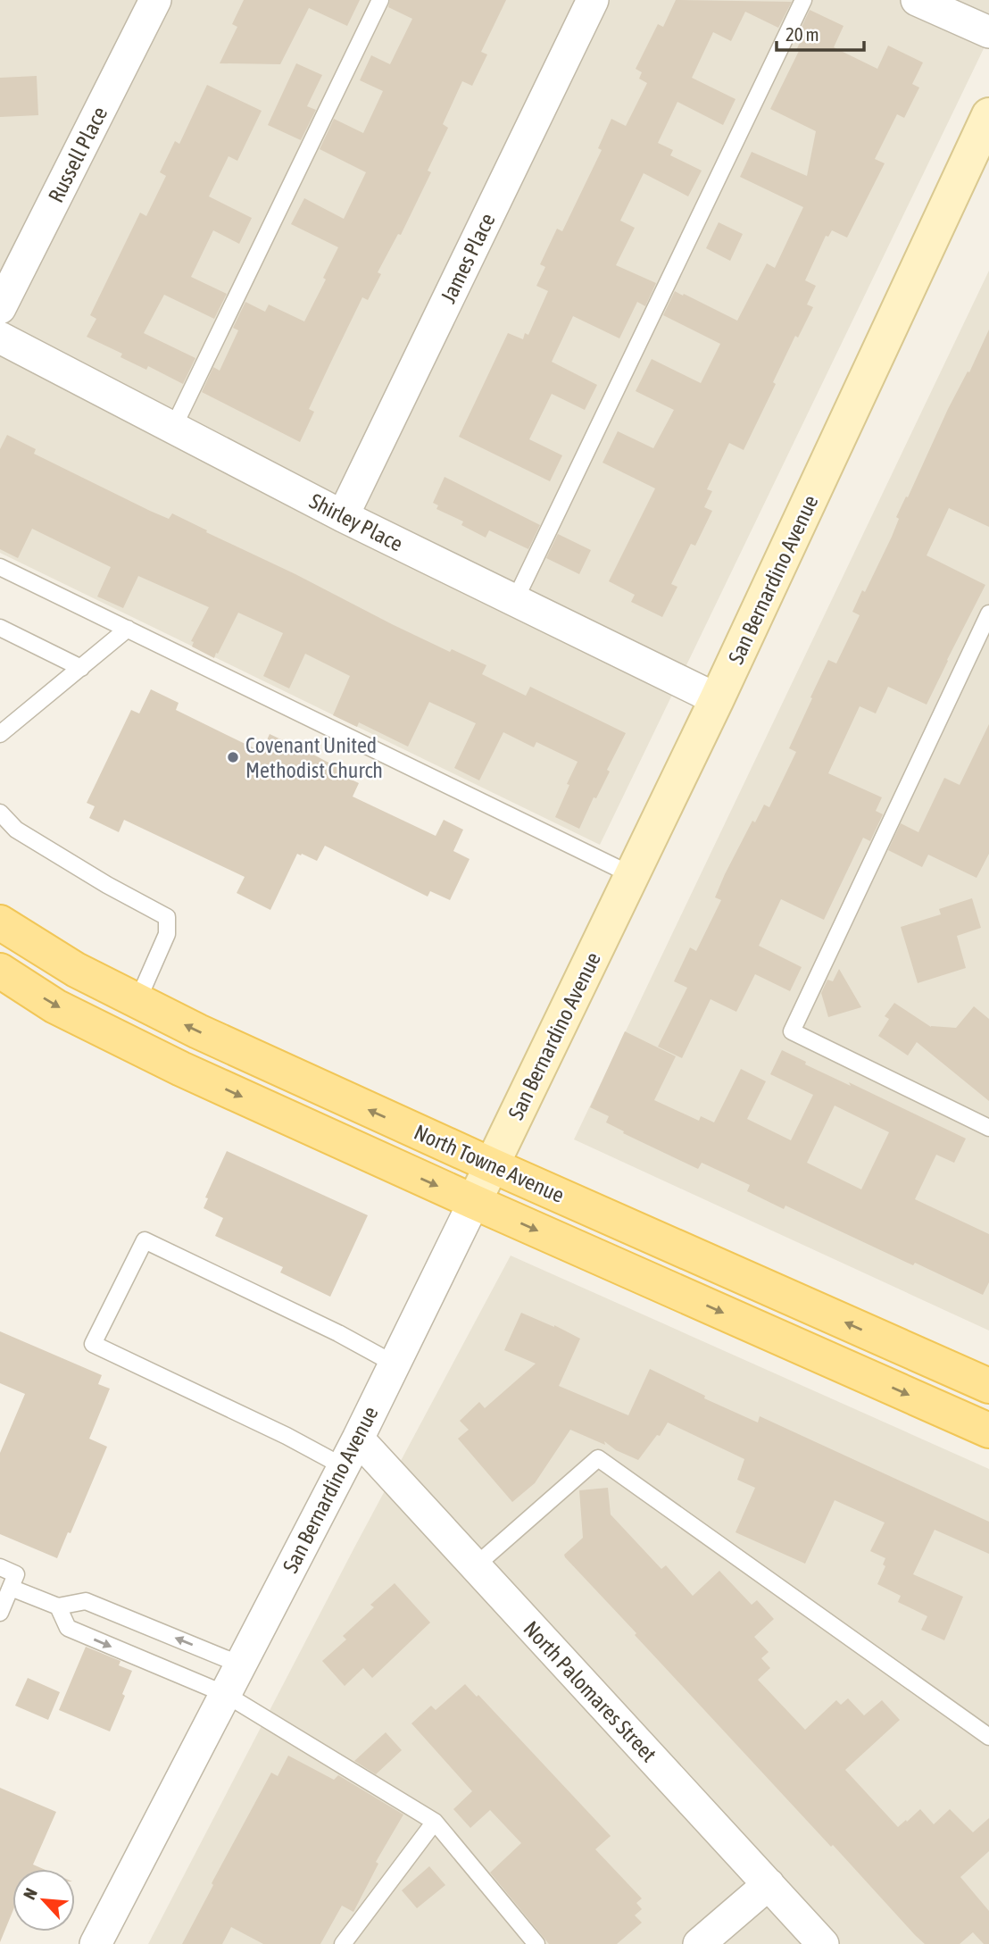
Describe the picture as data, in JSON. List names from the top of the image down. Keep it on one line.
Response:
{"streets":{"main road":["San Bernardino Avenue","North Towne Avenue"],"street":["Russell Place","James Place","Shirley Place","North Palomares Street"]},"crossings":[["James Place","Shirley Place"],["Shirley Place","San Bernardino Avenue"],["San Bernardino Avenue","North Towne Avenue"],["San Bernardino Avenue","North Palomares Street"]],"places":["Covenant United Methodist Church"],"scale_bar":"20 m","north":"top left"}
